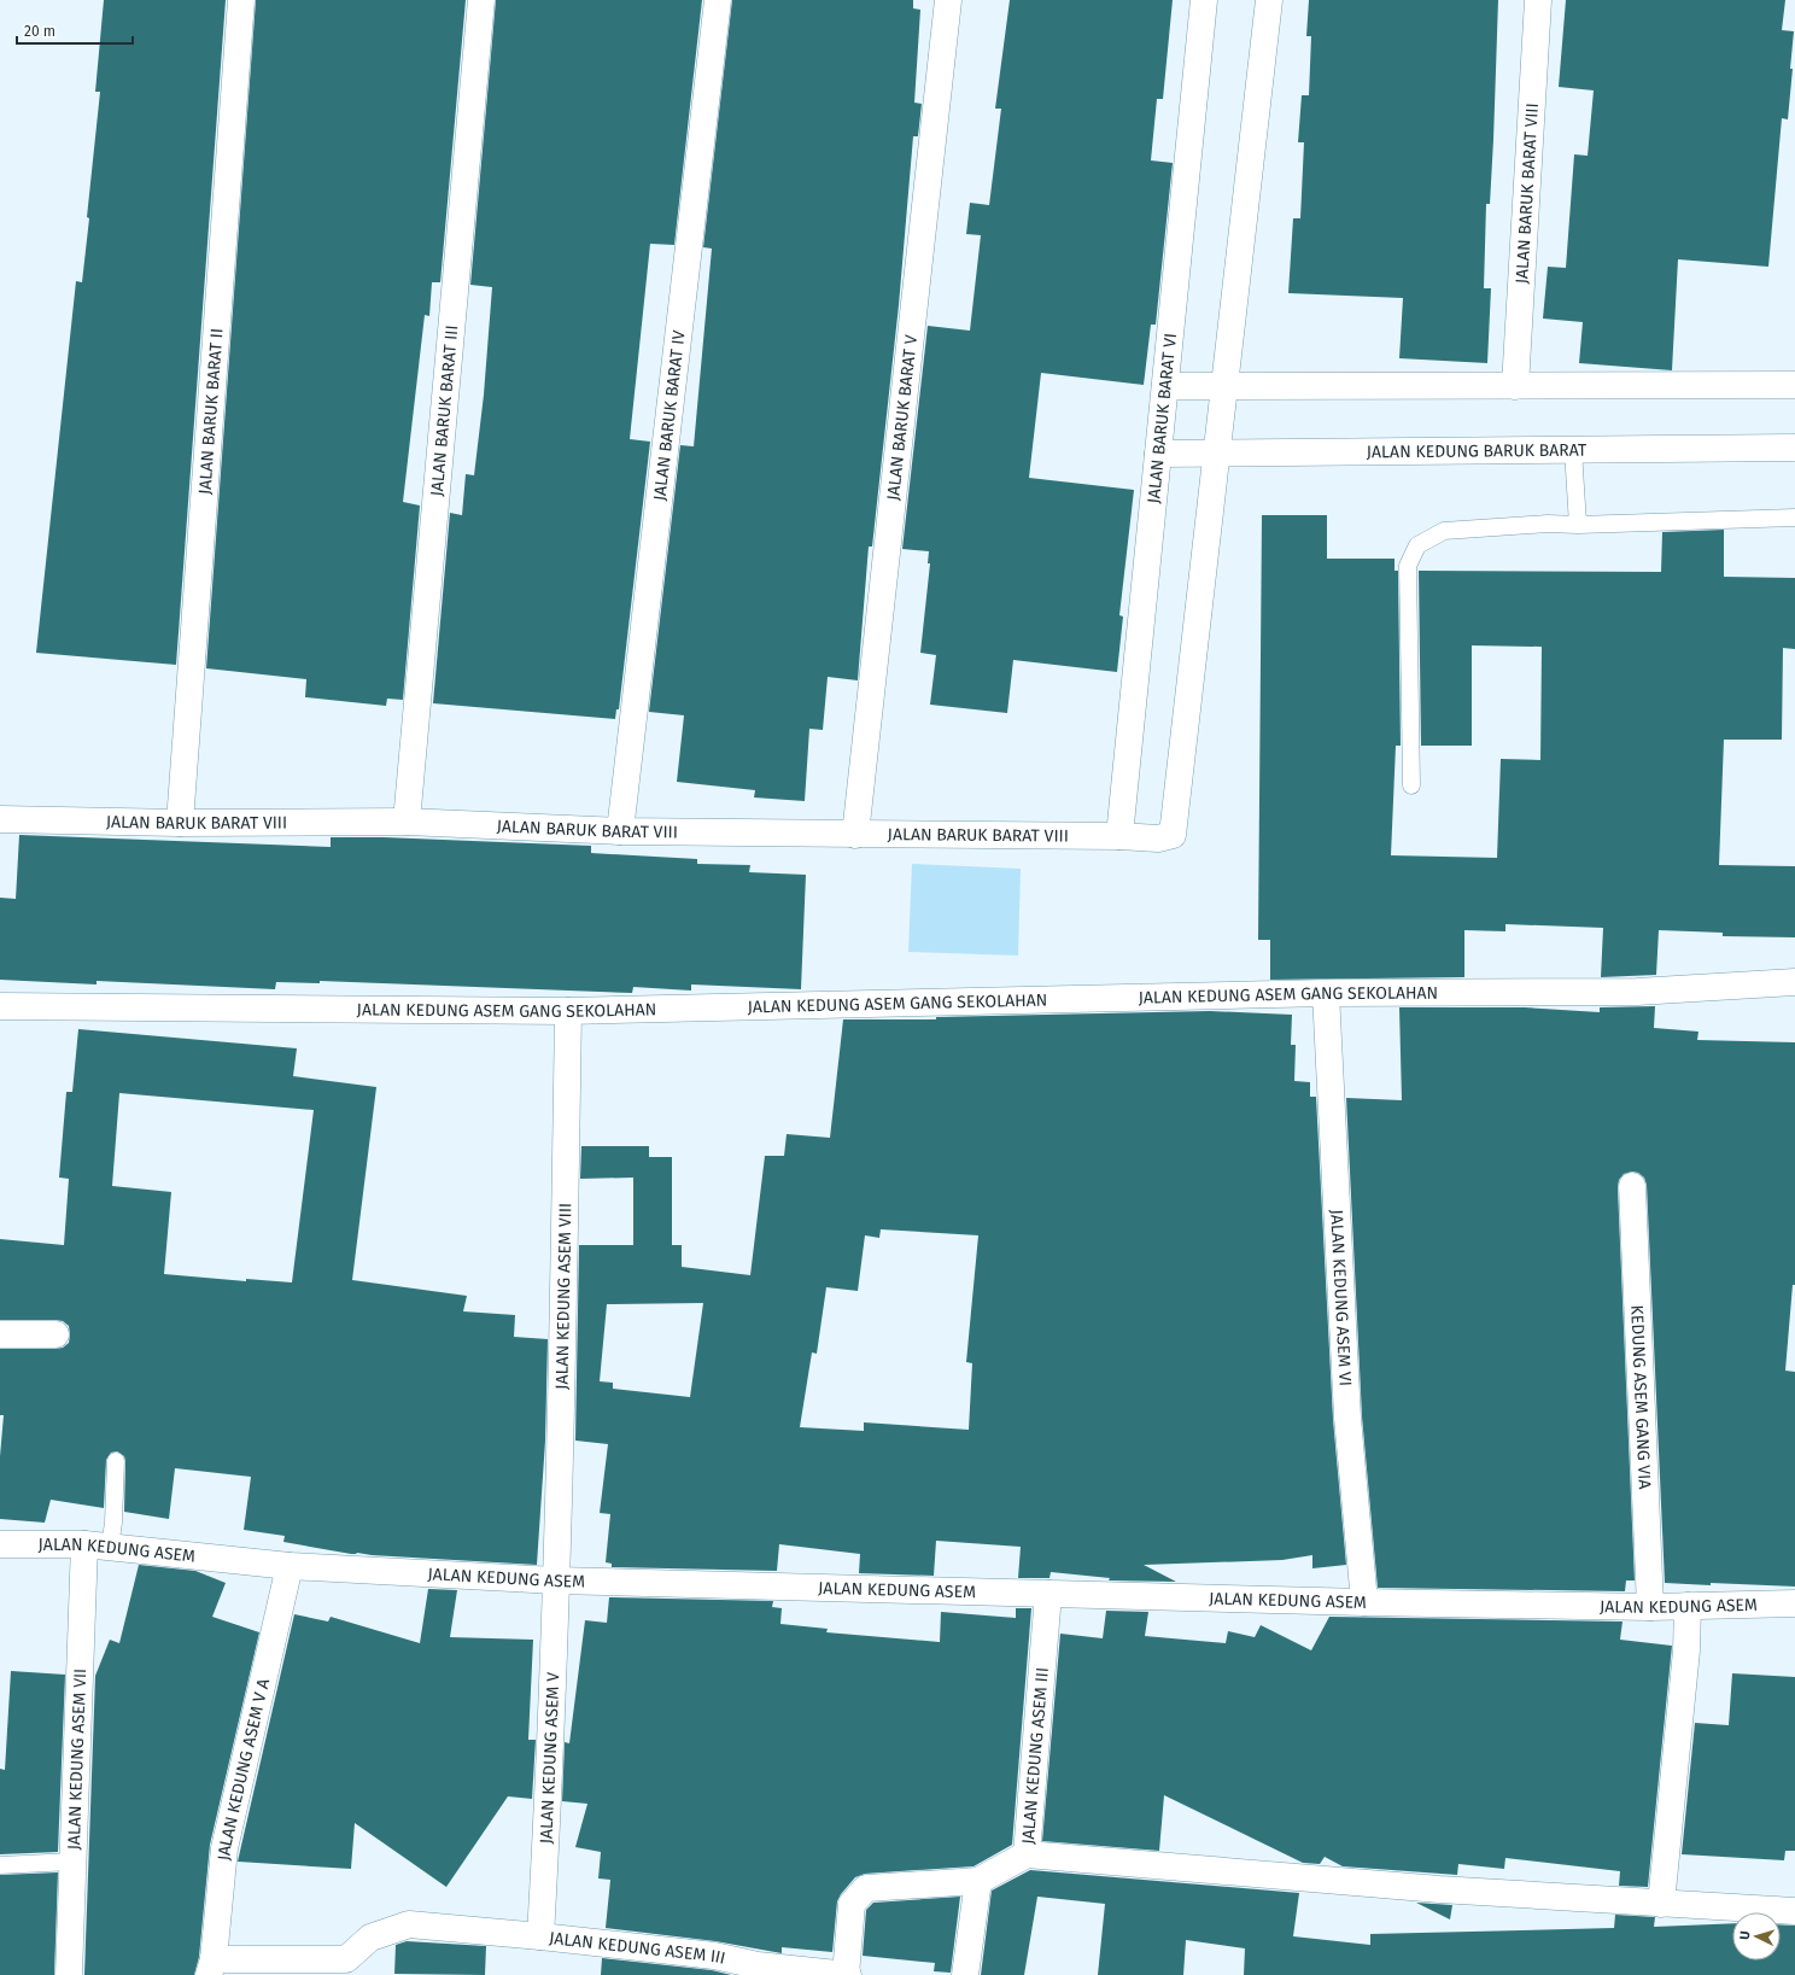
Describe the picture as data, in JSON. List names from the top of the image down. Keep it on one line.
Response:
{"streets":{"street":["JALAN BARUK BARAT VIII","JALAN BARUK BARAT III","JALAN BARUK BARAT II","JALAN BARUK BARAT IV","JALAN BARUK BARAT V","JALAN BARUK BARAT VI","JALAN KEDUNG BARUK BARAT","JALAN KEDUNG ASEM GANG SEKOLAHAN","JALAN KEDUNG ASEM VIII","JALAN KEDUNG ASEM VI","KEDUNG ASEM GANG VIA","JALAN KEDUNG ASEM","JALAN KEDUNG ASEM III","JALAN KEDUNG ASEM V","JALAN KEDUNG ASEM VII","JALAN KEDUNG ASEM V A"]},"crossings":[["JALAN BARUK BARAT VIII","JALAN BARUK BARAT III"],["JALAN BARUK BARAT VIII","JALAN BARUK BARAT II"],["JALAN BARUK BARAT VIII","JALAN BARUK BARAT IV"],["JALAN BARUK BARAT VIII","JALAN BARUK BARAT V"],["JALAN BARUK BARAT VIII","JALAN BARUK BARAT VI"],["JALAN BARUK BARAT VIII","JALAN KEDUNG BARUK BARAT"],["JALAN BARUK BARAT VI","JALAN KEDUNG BARUK BARAT"],["JALAN KEDUNG ASEM GANG SEKOLAHAN","JALAN KEDUNG ASEM VIII"],["JALAN KEDUNG ASEM GANG SEKOLAHAN","JALAN KEDUNG ASEM VI"],["JALAN KEDUNG ASEM VIII","JALAN KEDUNG ASEM"],["JALAN KEDUNG ASEM VIII","JALAN KEDUNG ASEM V"],["JALAN KEDUNG ASEM VI","JALAN KEDUNG ASEM"],["KEDUNG ASEM GANG VIA","JALAN KEDUNG ASEM"],["JALAN KEDUNG ASEM","JALAN KEDUNG ASEM III"],["JALAN KEDUNG ASEM","JALAN KEDUNG ASEM V"],["JALAN KEDUNG ASEM","JALAN KEDUNG ASEM VII"],["JALAN KEDUNG ASEM","JALAN KEDUNG ASEM V A"],["JALAN KEDUNG ASEM III","JALAN KEDUNG ASEM V"],["JALAN KEDUNG ASEM III","JALAN KEDUNG ASEM V A"]],"scale_bar":"20 m","north":"left"}
